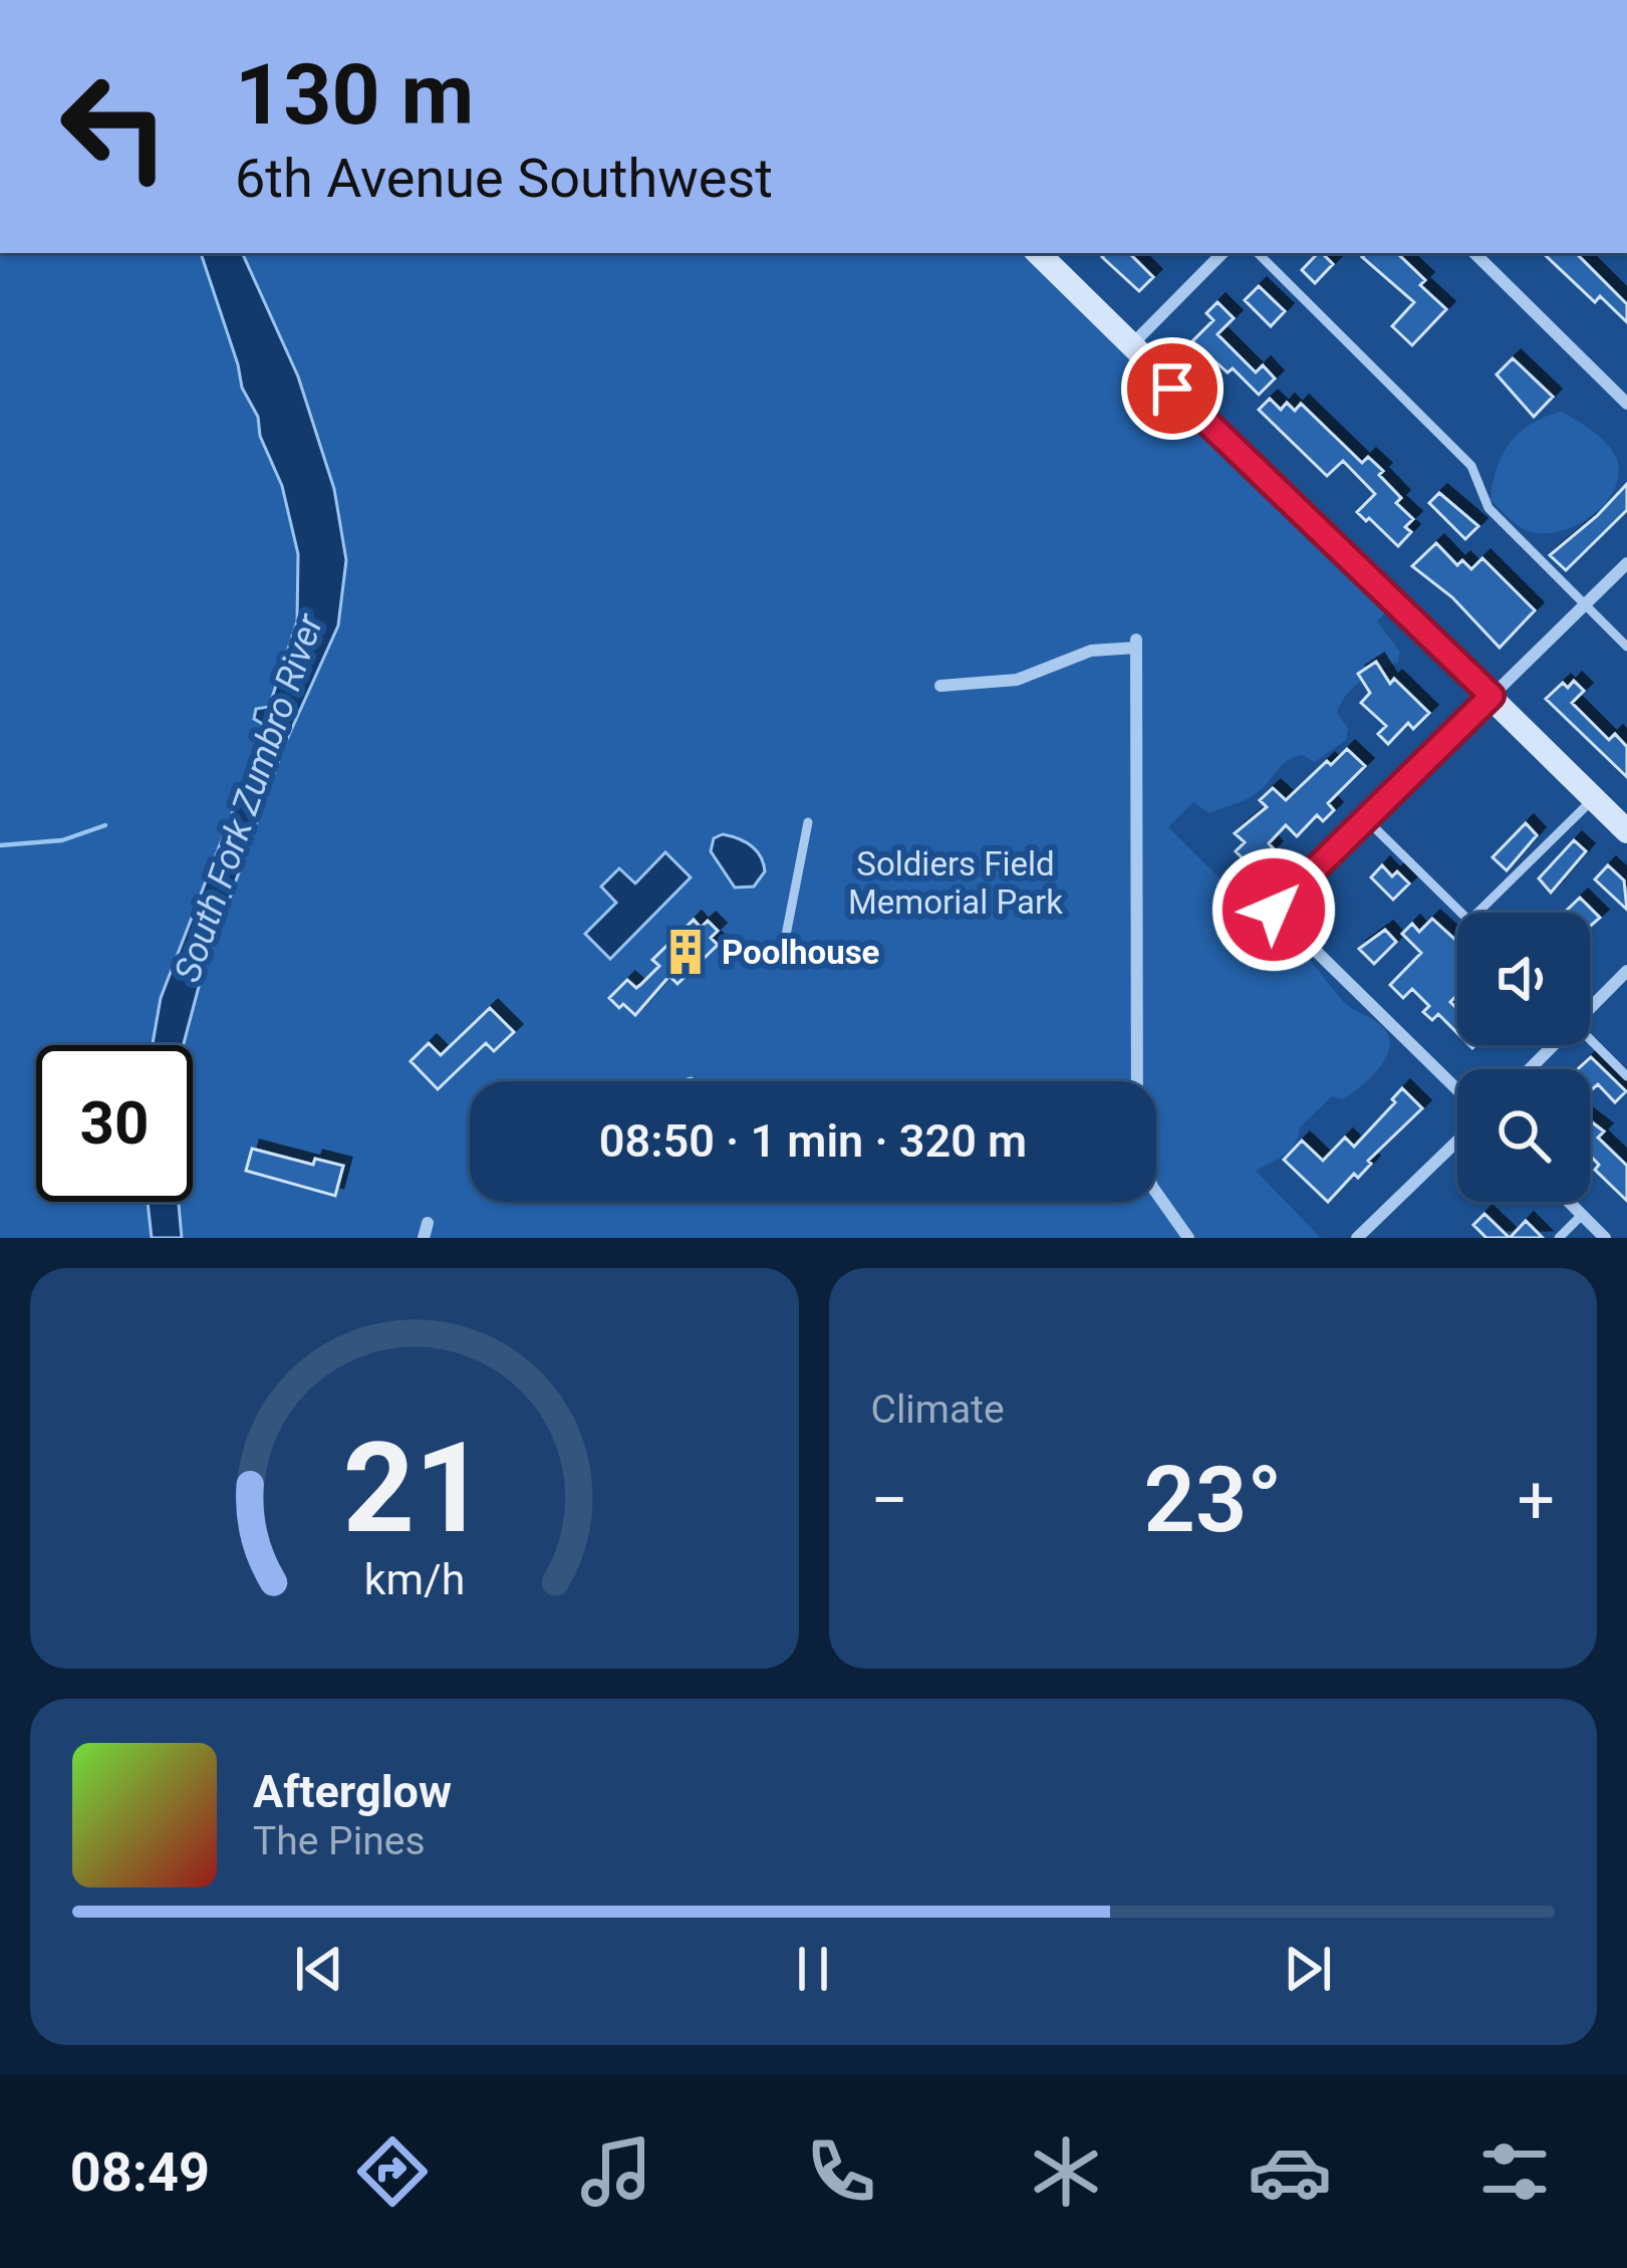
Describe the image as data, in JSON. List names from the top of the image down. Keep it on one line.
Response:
{"water":["South Fork Zumbro River"],"parks":["Soldiers Field Memorial Park"],"places":{"building":["Poolhouse"]},"page":{"turn":["130 m","6th Avenue Southwest"],"limit":"30","trip":"08:50 · 1 min · 320 m","tile":"Climate","heat":["−","23°","+"],"song":["Afterglow","The Pines"],"tabs":"08:49","gauge":["21","km/h"]}}
